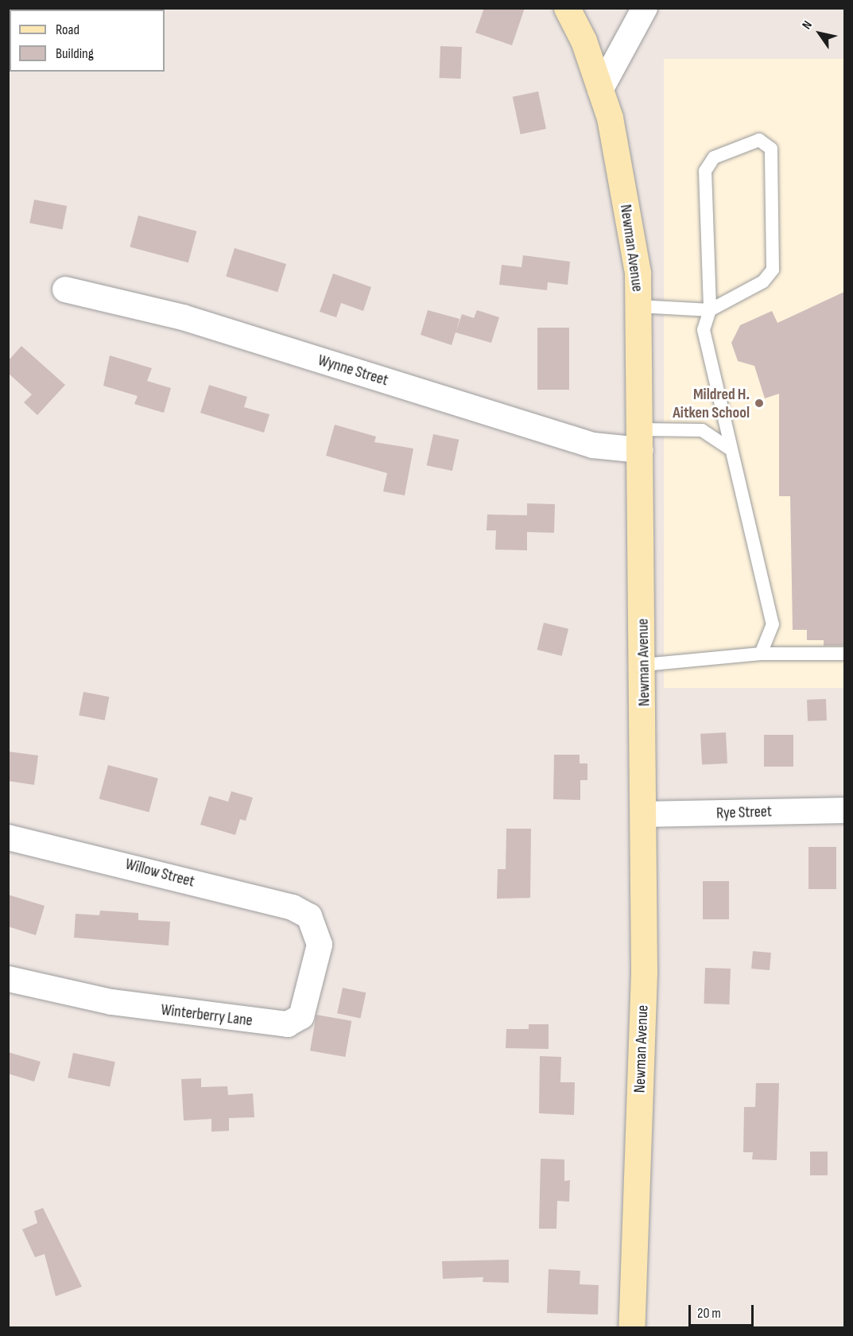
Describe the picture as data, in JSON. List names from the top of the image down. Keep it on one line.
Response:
{"streets":{"main road":["Newman Avenue"],"street":["Wynne Street","Rye Street","Willow Street","Winterberry Lane"]},"crossings":[["Newman Avenue","Wynne Street"],["Newman Avenue","Rye Street"],["Willow Street","Winterberry Lane"]],"places":["Mildred H. Aitken School"],"legend":["Road","Building"],"scale_bar":"20 m","north":"top left"}
